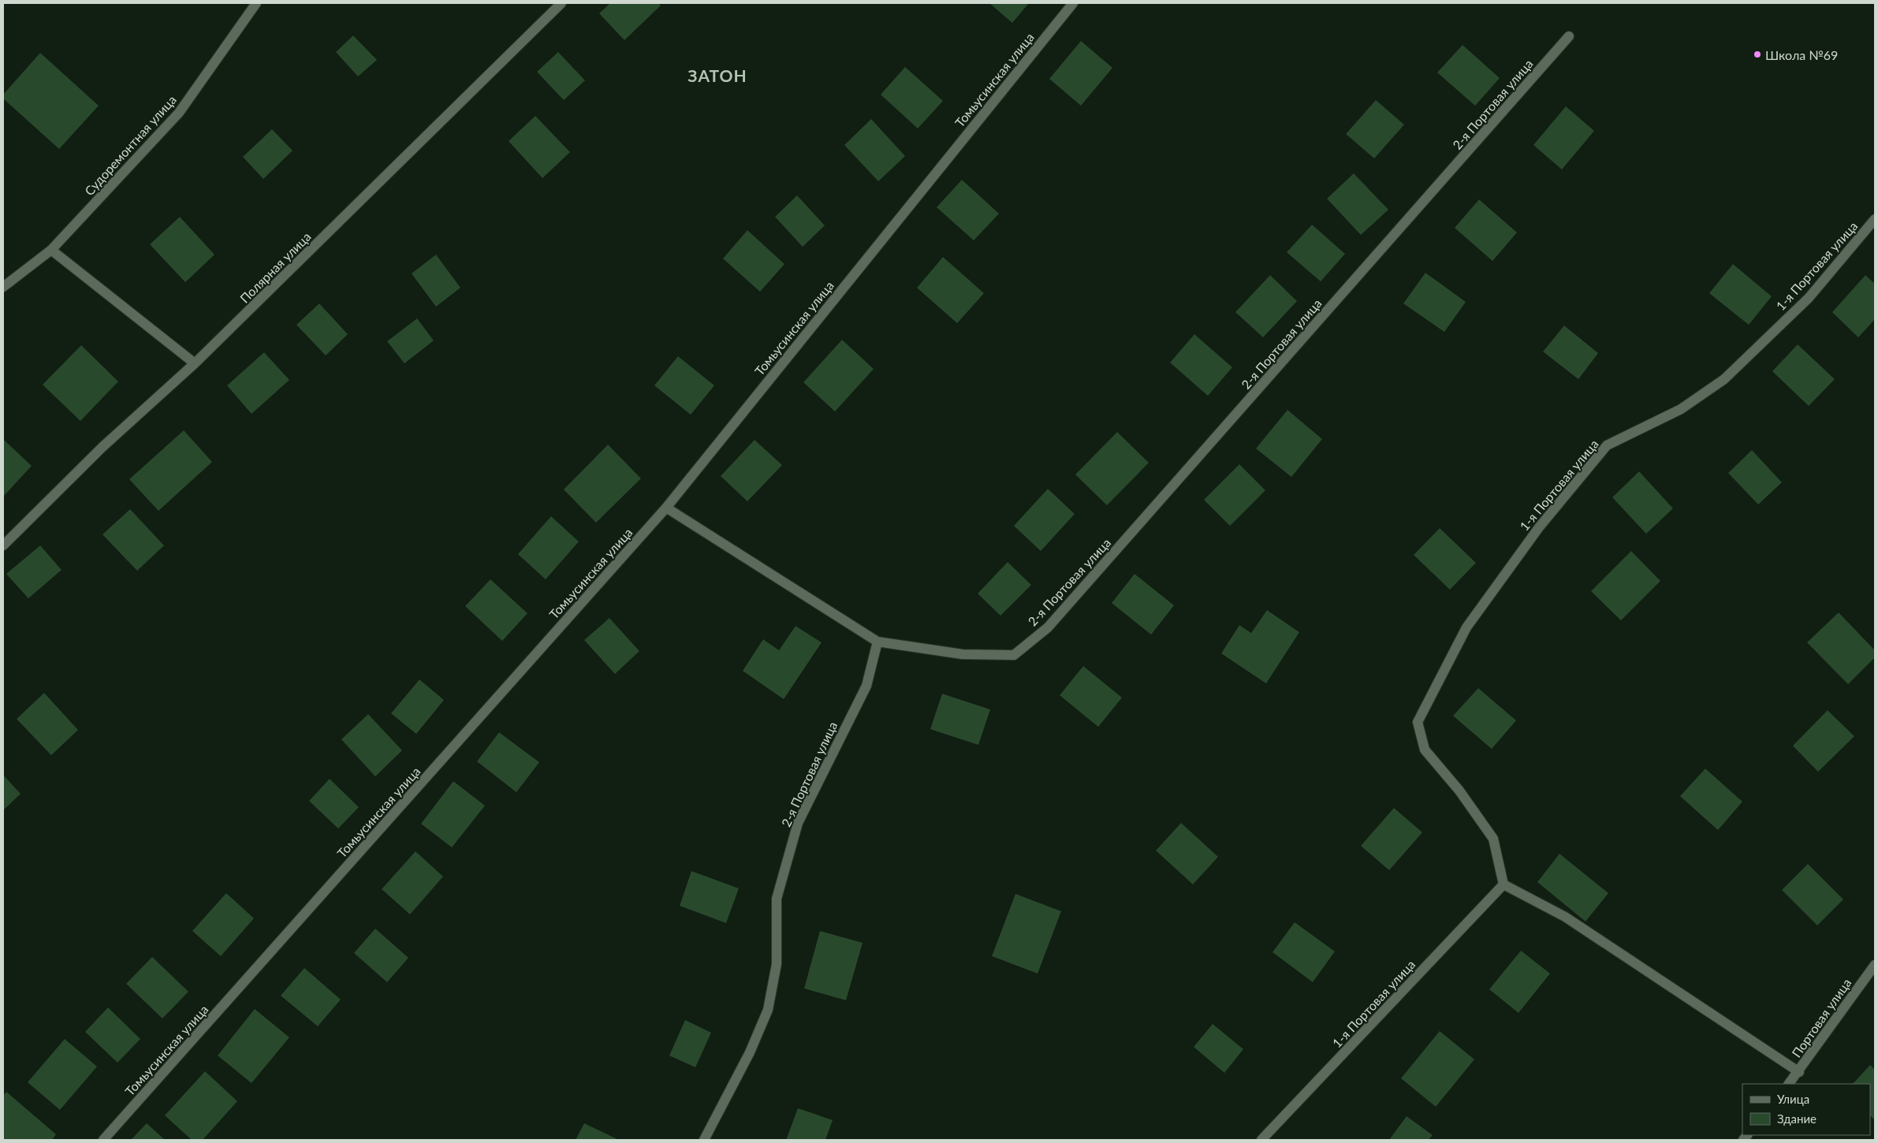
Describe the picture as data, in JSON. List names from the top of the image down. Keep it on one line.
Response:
{"streets":{"street":["Томьусинская улица","2-я Портовая улица","Судоремонтная улица","1-я Портовая улица","Полярная улица","Портовая улица"]},"districts":["ЗАТОН"],"places":["Школа №69"],"legend":["Улица","Здание"]}
